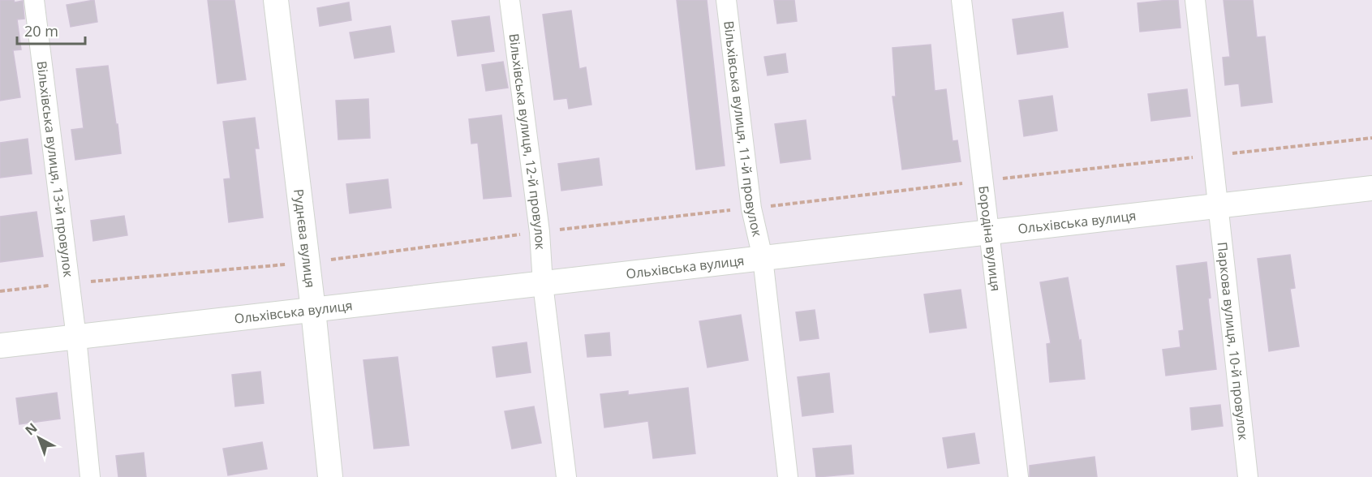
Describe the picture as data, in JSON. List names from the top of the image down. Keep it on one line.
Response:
{"streets":{"street":["Вільхівська вулиця, 11-й провулок","Вільхівська вулиця, 12-й провулок","Вільхівська вулиця, 13-й провулок","Ольхівська вулиця","Руднєва вулиця","Бородіна вулиця","Паркова вулиця, 10-й провулок"]},"crossings":[["Вільхівська вулиця, 11-й провулок","Ольхівська вулиця"],["Вільхівська вулиця, 12-й провулок","Ольхівська вулиця"],["Вільхівська вулиця, 13-й провулок","Ольхівська вулиця"],["Ольхівська вулиця","Руднєва вулиця"],["Ольхівська вулиця","Бородіна вулиця"],["Ольхівська вулиця","Паркова вулиця, 10-й провулок"]],"scale_bar":"20 m","north":"top left"}
